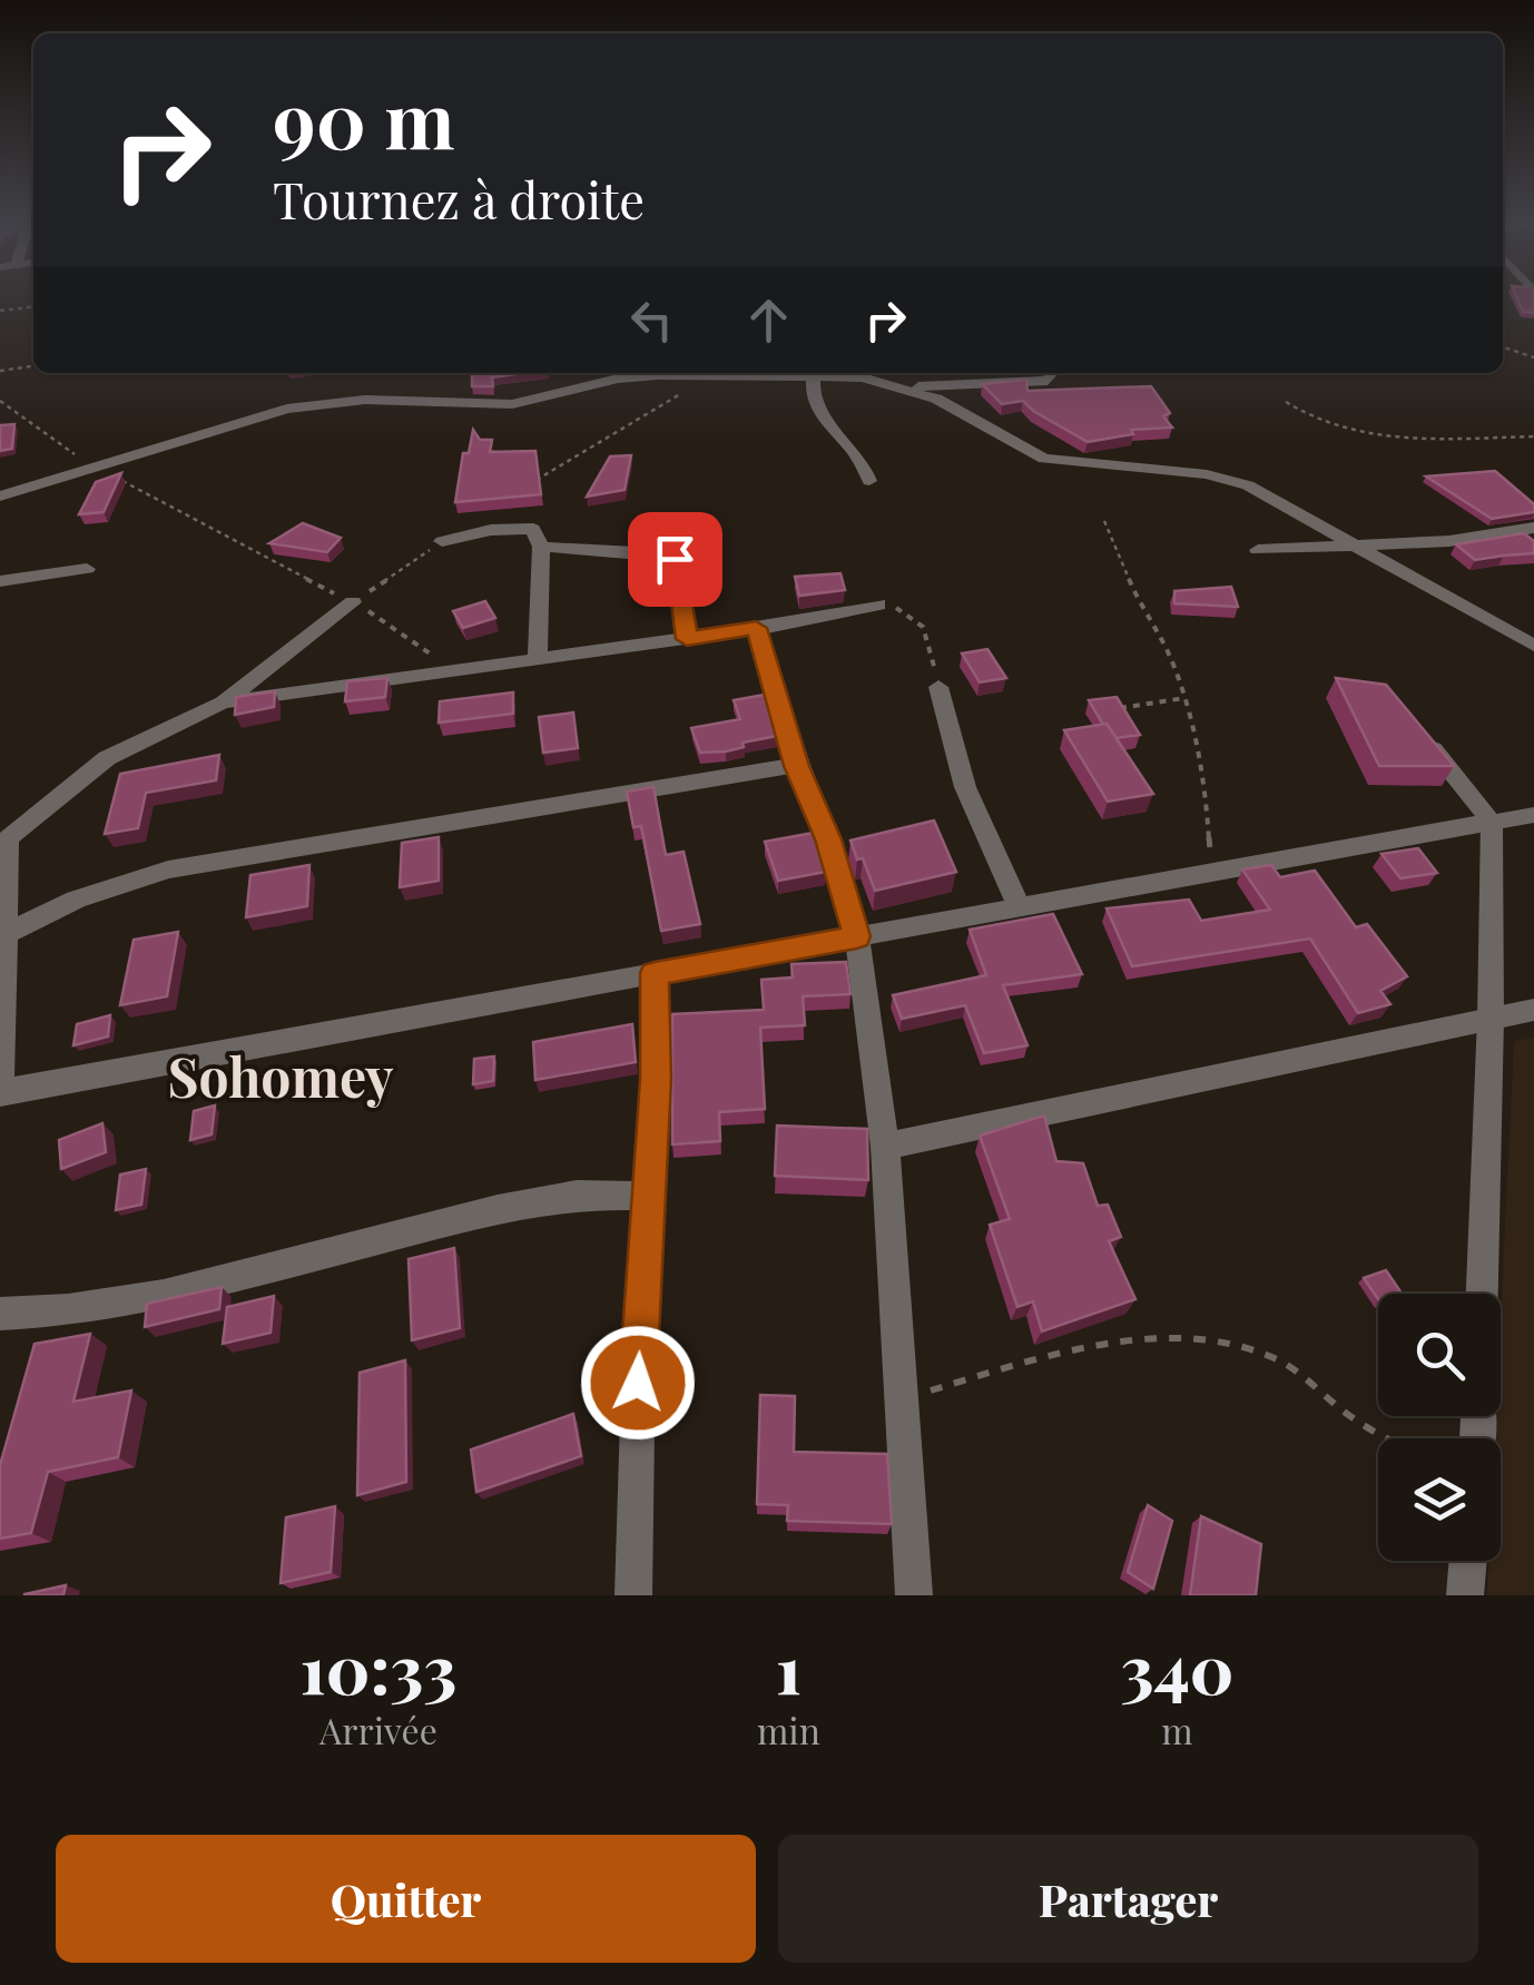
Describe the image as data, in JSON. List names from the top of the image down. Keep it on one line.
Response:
{"districts":["Sohomey"],"page":{"turn":["90 m","Tournez à droite"],"eta":["10:33","Arrivée","1","min","340","m"],"buttons":["Quitter","Partager"]}}
